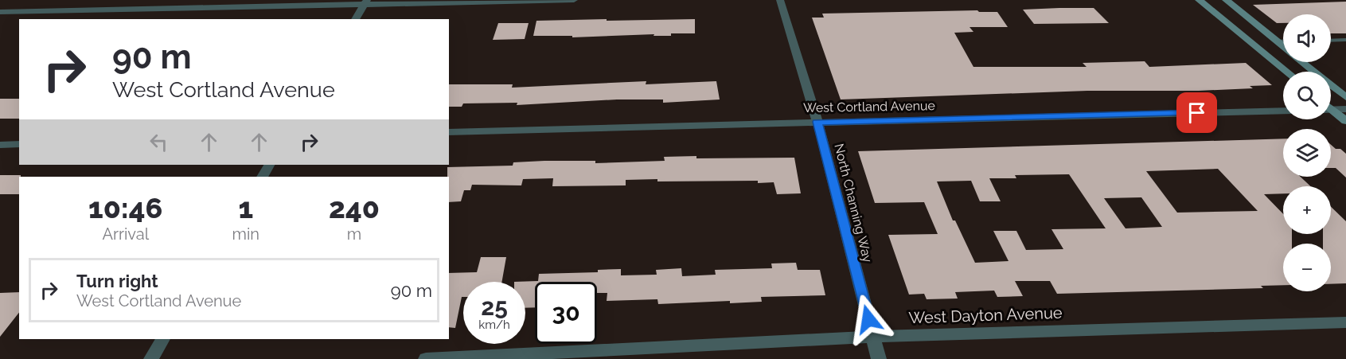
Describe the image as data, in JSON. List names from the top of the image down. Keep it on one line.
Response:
{"streets":{"street":["West Cortland Avenue","North Channing Way","West Dayton Avenue"]},"crossings":[["West Cortland Avenue","North Channing Way"],["North Channing Way","West Dayton Avenue"]],"page":{"map_buttons":["+","−"],"turn":["90 m","West Cortland Avenue"],"eta":["10:46","Arrival","1","min","240","m"],"list":[{"name":"Turn right","note":"West Cortland Avenue","value":"90 m"}],"speed":"25 km/h","limit":"30"}}
